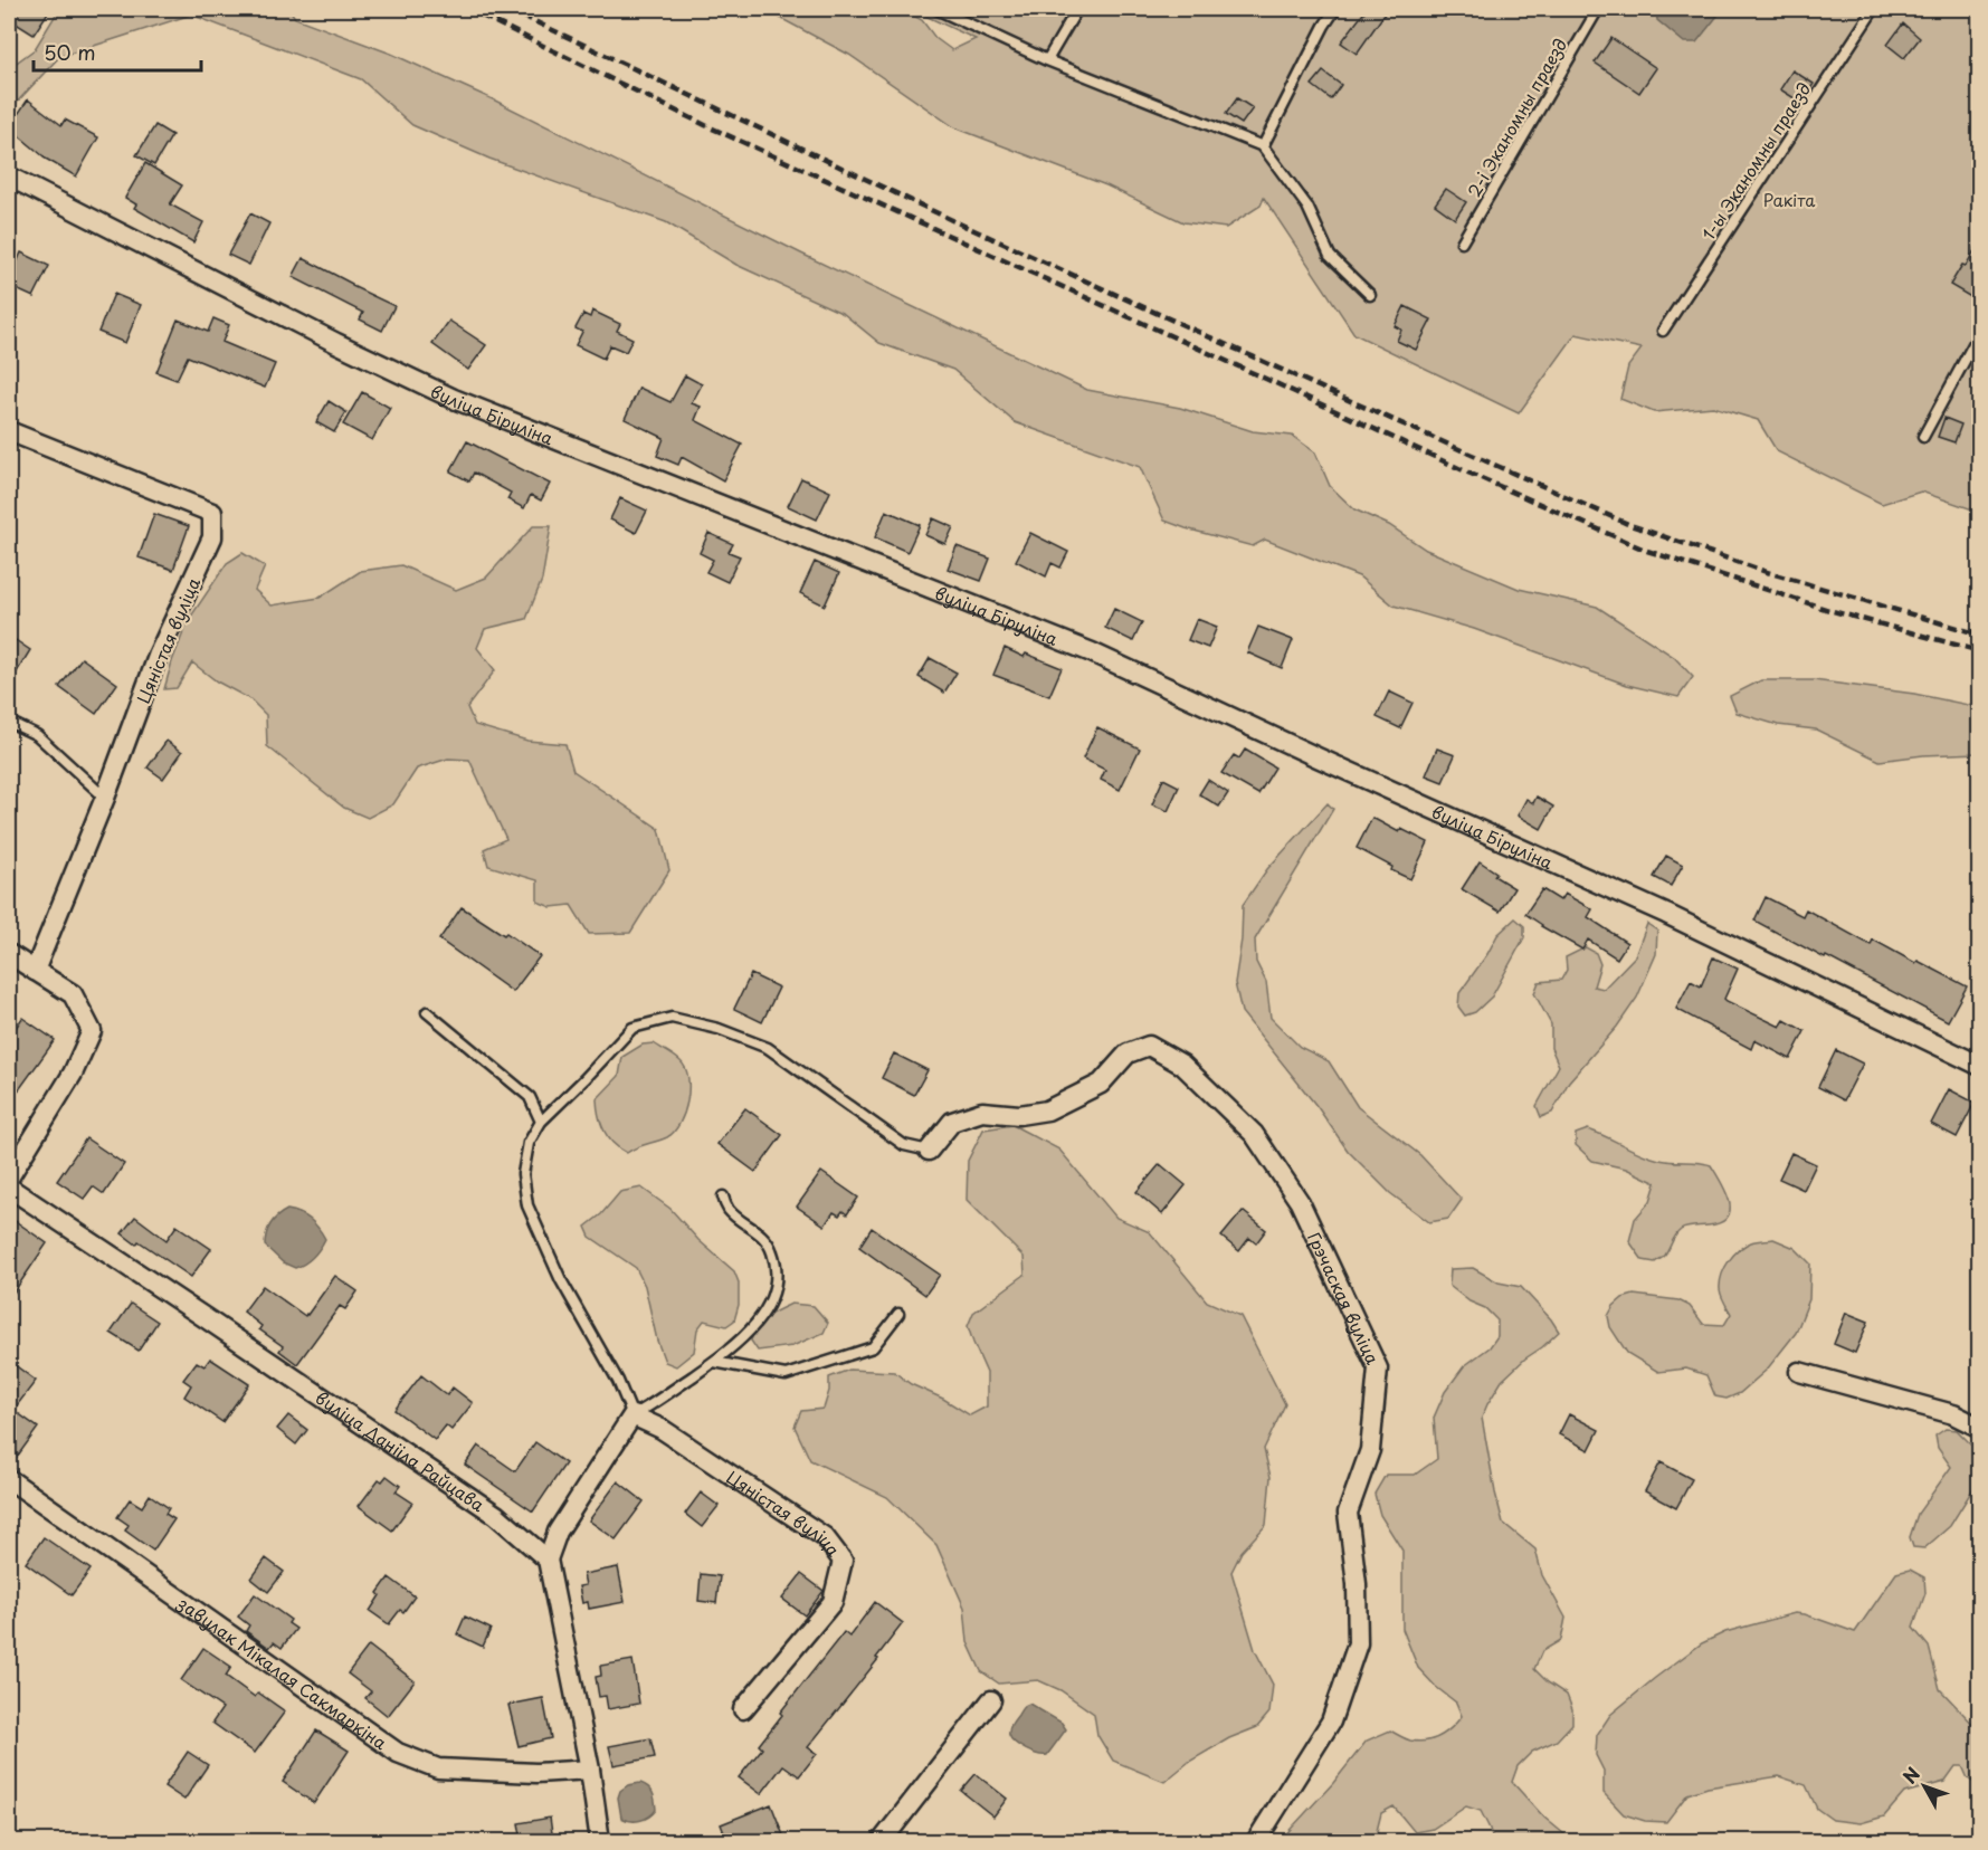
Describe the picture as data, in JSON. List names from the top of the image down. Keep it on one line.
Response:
{"streets":{"street":["вуліца Біруліна","Цяністая вуліца","Грэчаская вуліца","вуліца Данііла Райцава","завулак Мікалая Сакмаркіна"],"lane":["2-і Эканомны праезд","1-ы Эканомны праезд"]},"parks":["Ракіта"],"scale_bar":"50 m","north":"top left"}
